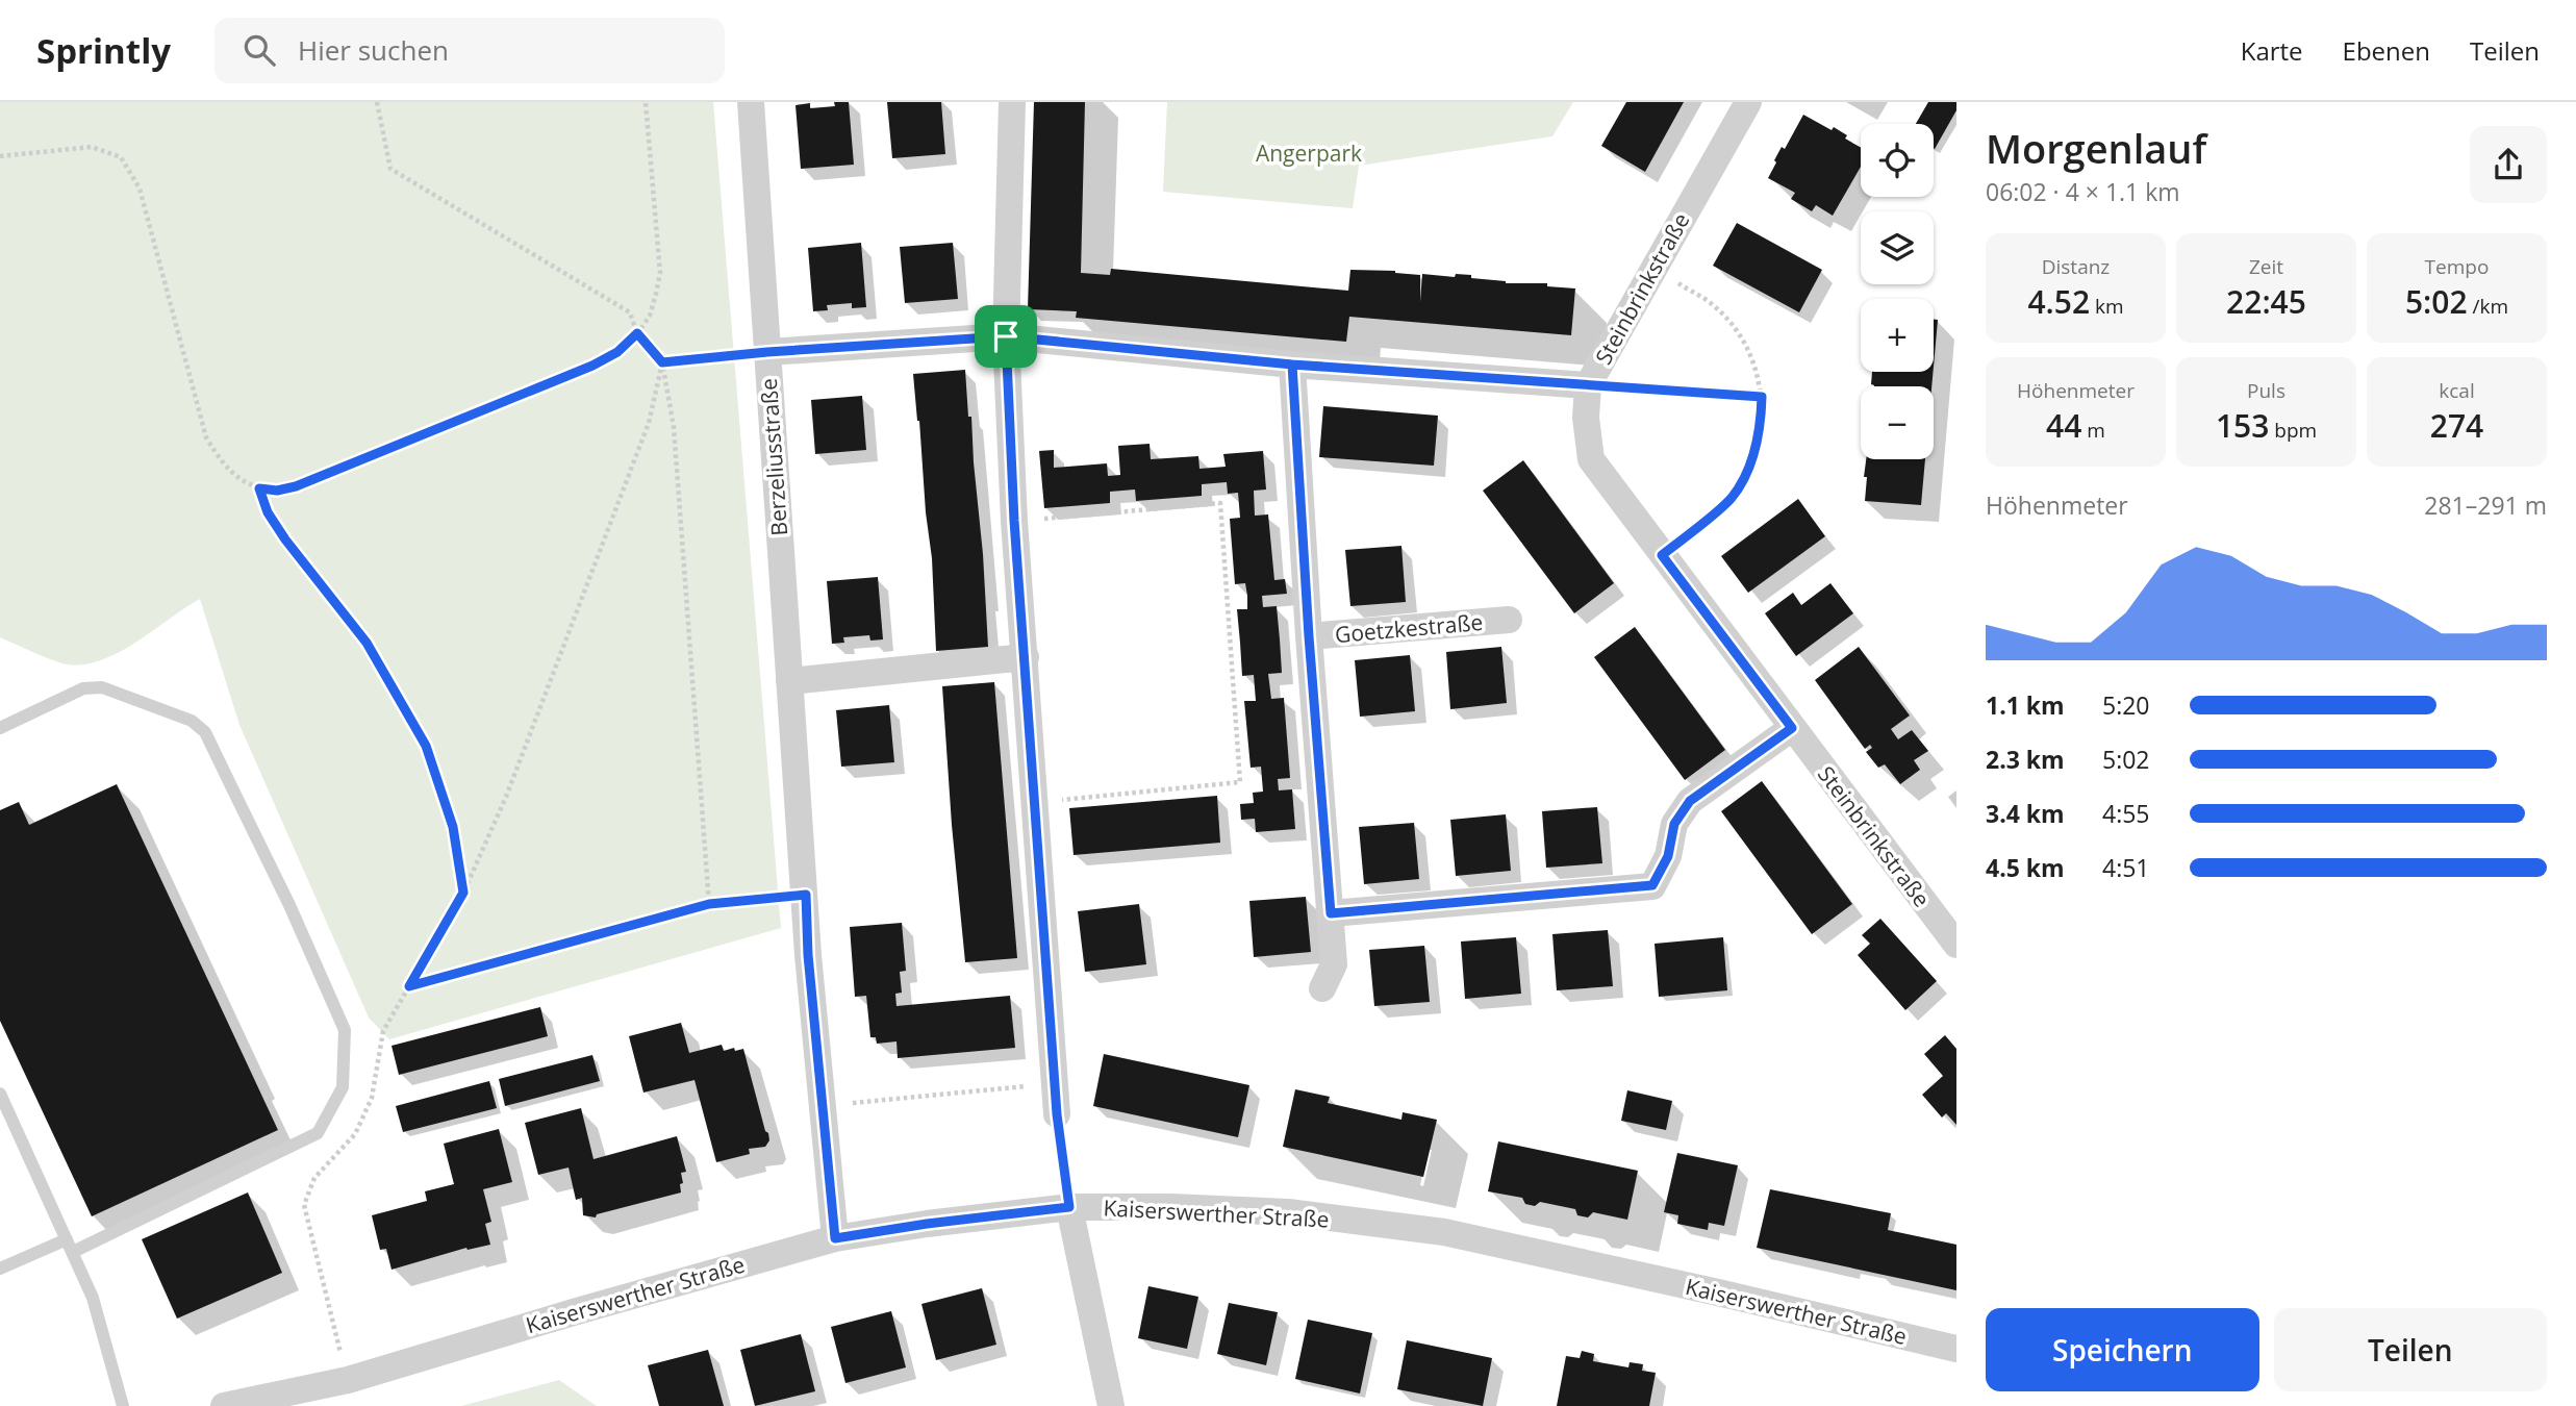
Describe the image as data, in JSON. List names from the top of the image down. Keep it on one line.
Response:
{"streets":{"street":["Steinbrinkstraße","Berzeliusstraße","Goetzkestraße","Kaiserswerther Straße"]},"crossings":[["Berzeliusstraße","Kaiserswerther Straße"]],"parks":["Angerpark"],"page":{"header":"Sprintly","search":"Hier suchen","nav":["Karte","Ebenen","Teilen"],"heading":["Morgenlauf","06:02 · 4 × 1.1 km"],"map_buttons":["+","−"],"stats":[["Distanz","4.52 km"],["Zeit","22:45"],["Tempo","5:02 /km"],["Höhenmeter","44 m"],["Puls","153 bpm"],["kcal","274"]],"chart":["Höhenmeter","281–291 m"],"list":[{"name":"1.1 km","note":"5:20"},{"name":"2.3 km","note":"5:02"},{"name":"3.4 km","note":"4:55"},{"name":"4.5 km","note":"4:51"}],"buttons":["Speichern","Teilen"]}}
